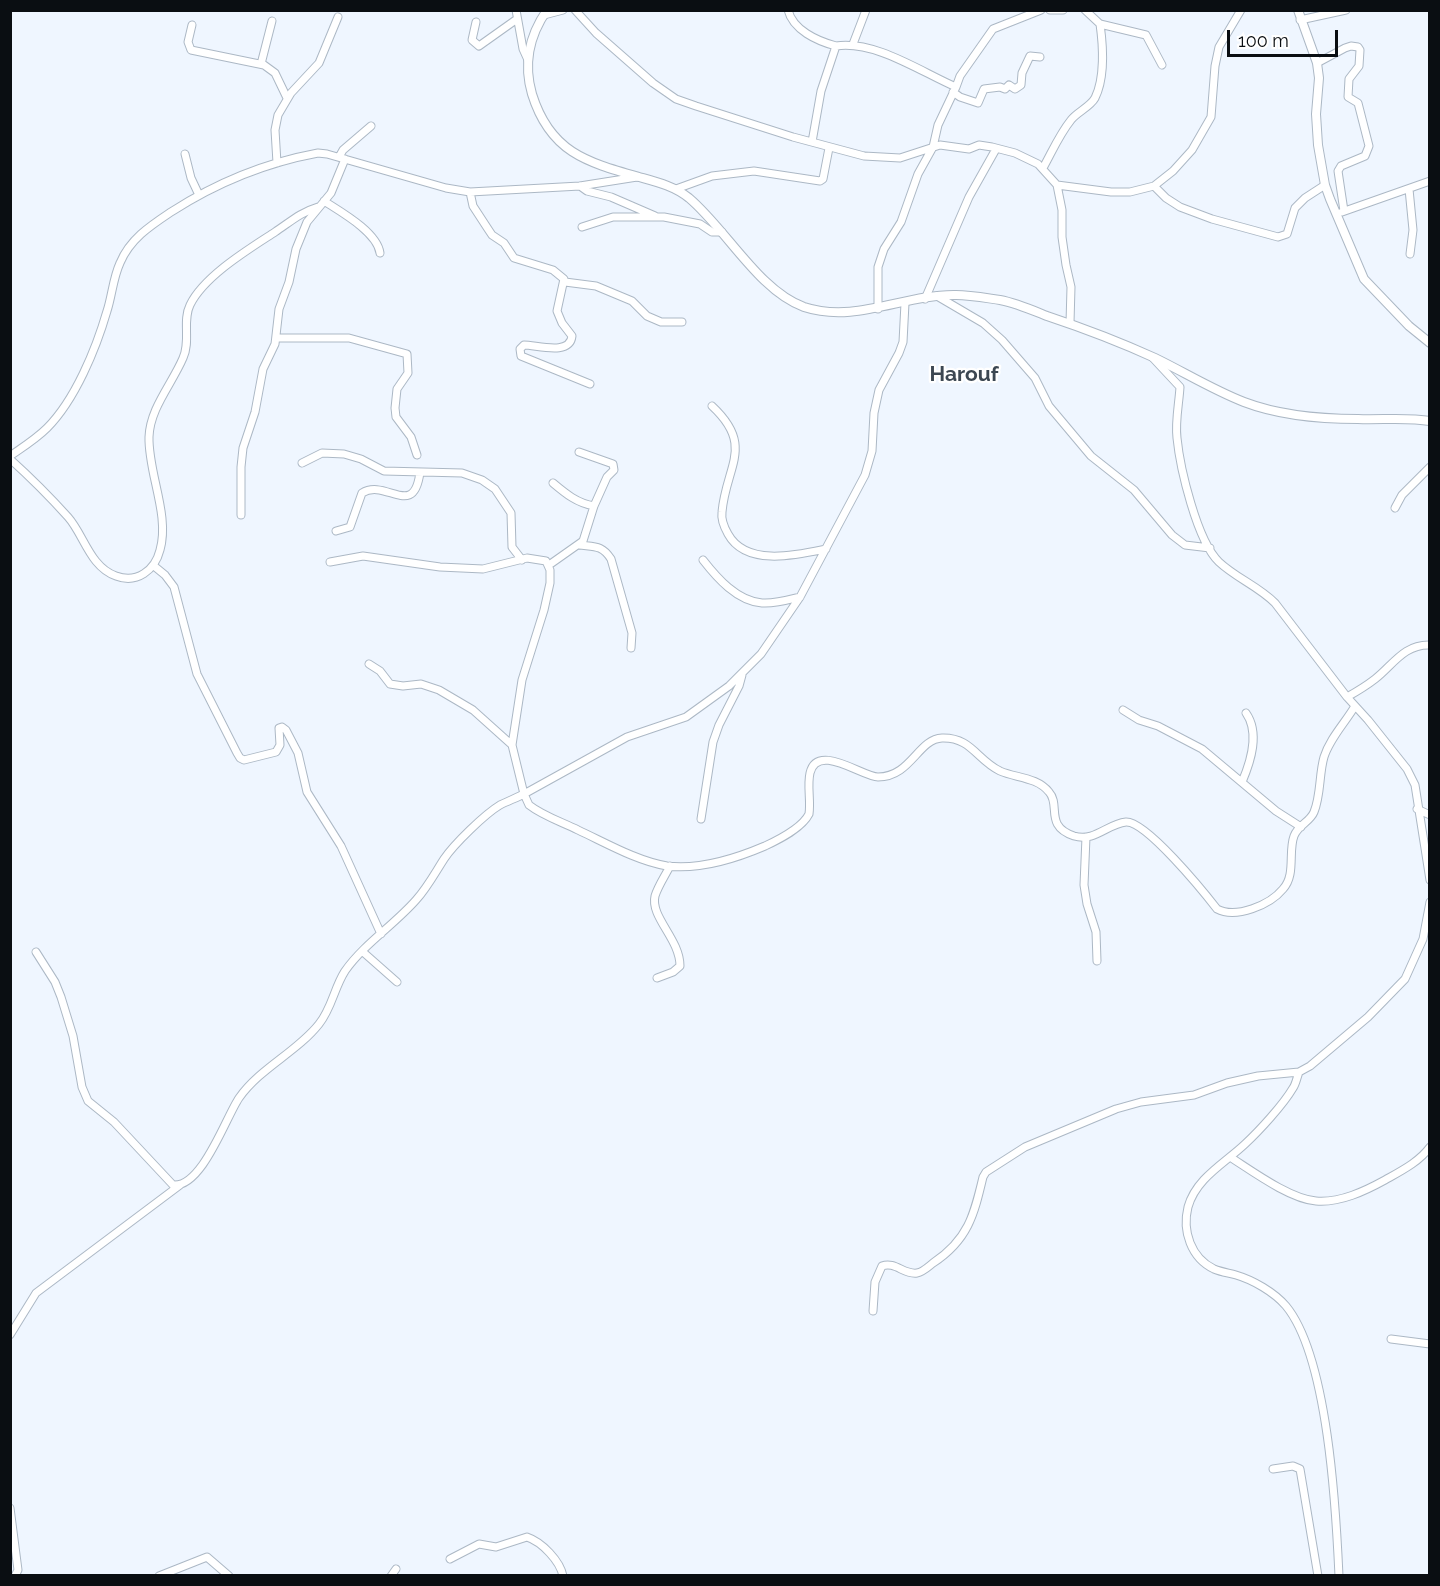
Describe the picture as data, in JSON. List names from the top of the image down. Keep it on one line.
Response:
{"districts":["Harouf"],"scale_bar":"100 m"}
